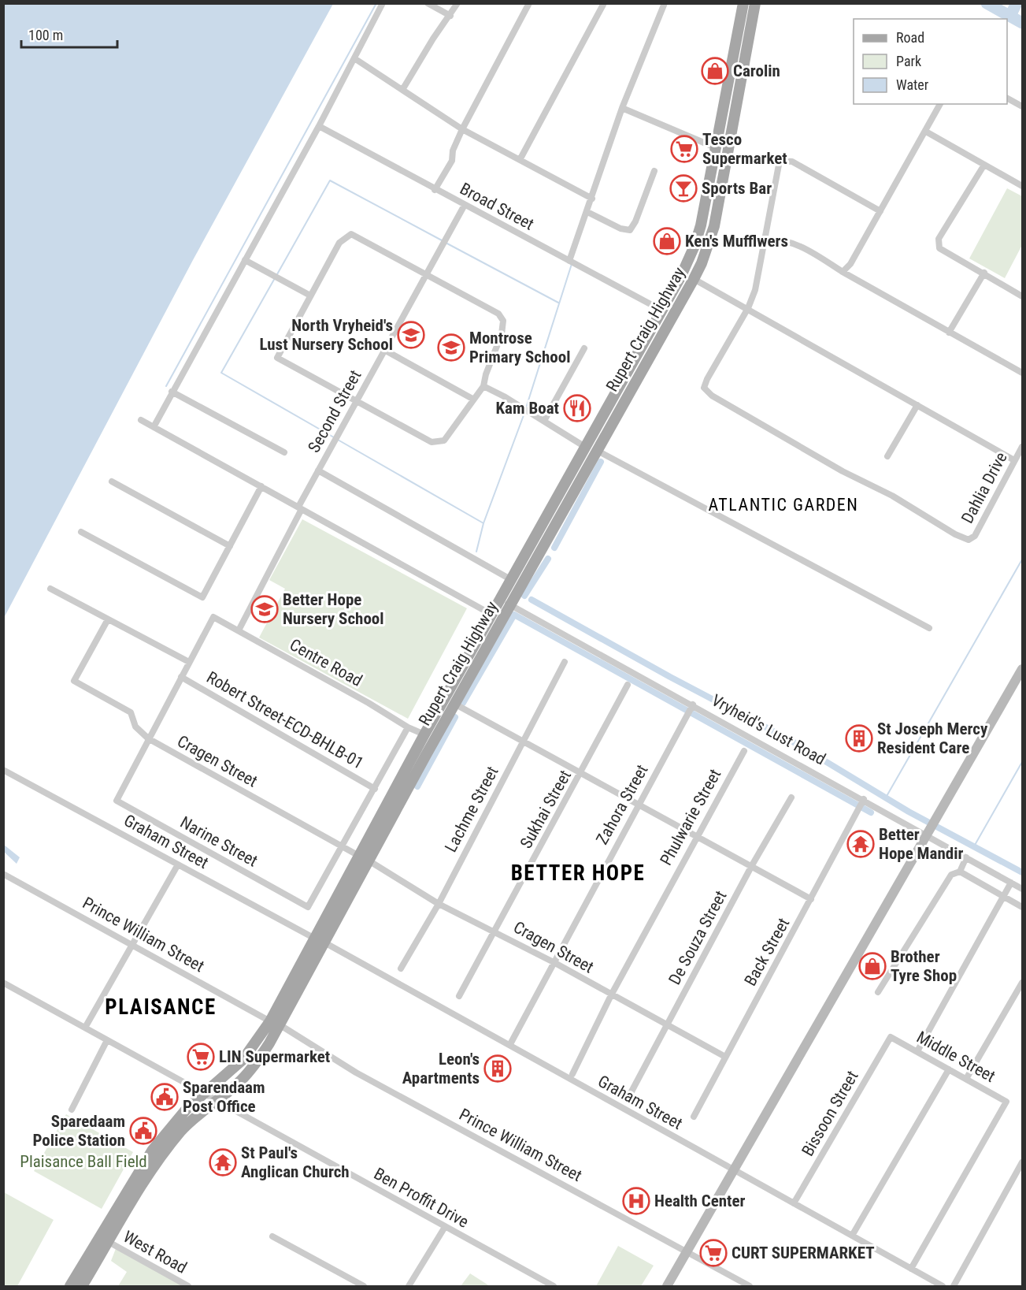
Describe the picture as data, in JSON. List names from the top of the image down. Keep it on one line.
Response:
{"streets":{"main road":["Rupert Craig Highway"],"street":["Broad Street","Second Street","Dahlia Drive","Centre Road","Robert Street-ECD-BHLB-01","Vryheid's Lust Road","Cragen Street","Zahora Street","Lachme Street","Sukhai Street","Phulwarie Street","Graham Street","Narine Street","Prince William Street","De Souza Street","Back Street","Middle Street","Bissoon Street","Ben Proffit Drive","West Road"]},"crossings":[["Broad Street","Rupert Craig Highway"],["Broad Street","Second Street"],["Rupert Craig Highway","Centre Road"],["Rupert Craig Highway","Vryheid's Lust Road"],["Rupert Craig Highway","Cragen Street"],["Rupert Craig Highway","Graham Street"],["Rupert Craig Highway","Prince William Street"],["Rupert Craig Highway","Ben Proffit Drive"],["Rupert Craig Highway","West Road"],["Second Street","Centre Road"],["Vryheid's Lust Road","Zahora Street"],["Vryheid's Lust Road","Back Street"],["Cragen Street","Zahora Street"],["Cragen Street","Lachme Street"],["Cragen Street","Sukhai Street"],["Cragen Street","Phulwarie Street"],["Cragen Street","Narine Street"],["Cragen Street","De Souza Street"],["Cragen Street","Back Street"],["Zahora Street","Graham Street"],["Graham Street","Middle Street"],["Graham Street","Bissoon Street"],["Middle Street","Bissoon Street"]],"districts":["ATLANTIC GARDEN","BETTER HOPE","PLAISANCE"],"parks":["Plaisance Ball Field"],"places":{"shop":["Carolin","Ken's Mufflwers","Brother Tyre Shop"],"supermarket":["Tesco Supermarket","LIN Supermarket","CURT SUPERMARKET"],"bar":["Sports Bar"],"school or university":["North Vryheid's Lust Nursery School","Montrose Primary School","Better Hope Nursery School"],"restaurant":["Kam Boat"],"building":["St Joseph Mercy Resident Care","Leon's Apartments"],"temple":["Better Hope Mandir","St Paul's Anglican Church"],"public building":["Sparendaam Post Office","Sparedaam Police Station"],"hospital":["Health Center"]},"legend":["Road","Park","Water"],"scale_bar":"100 m"}
